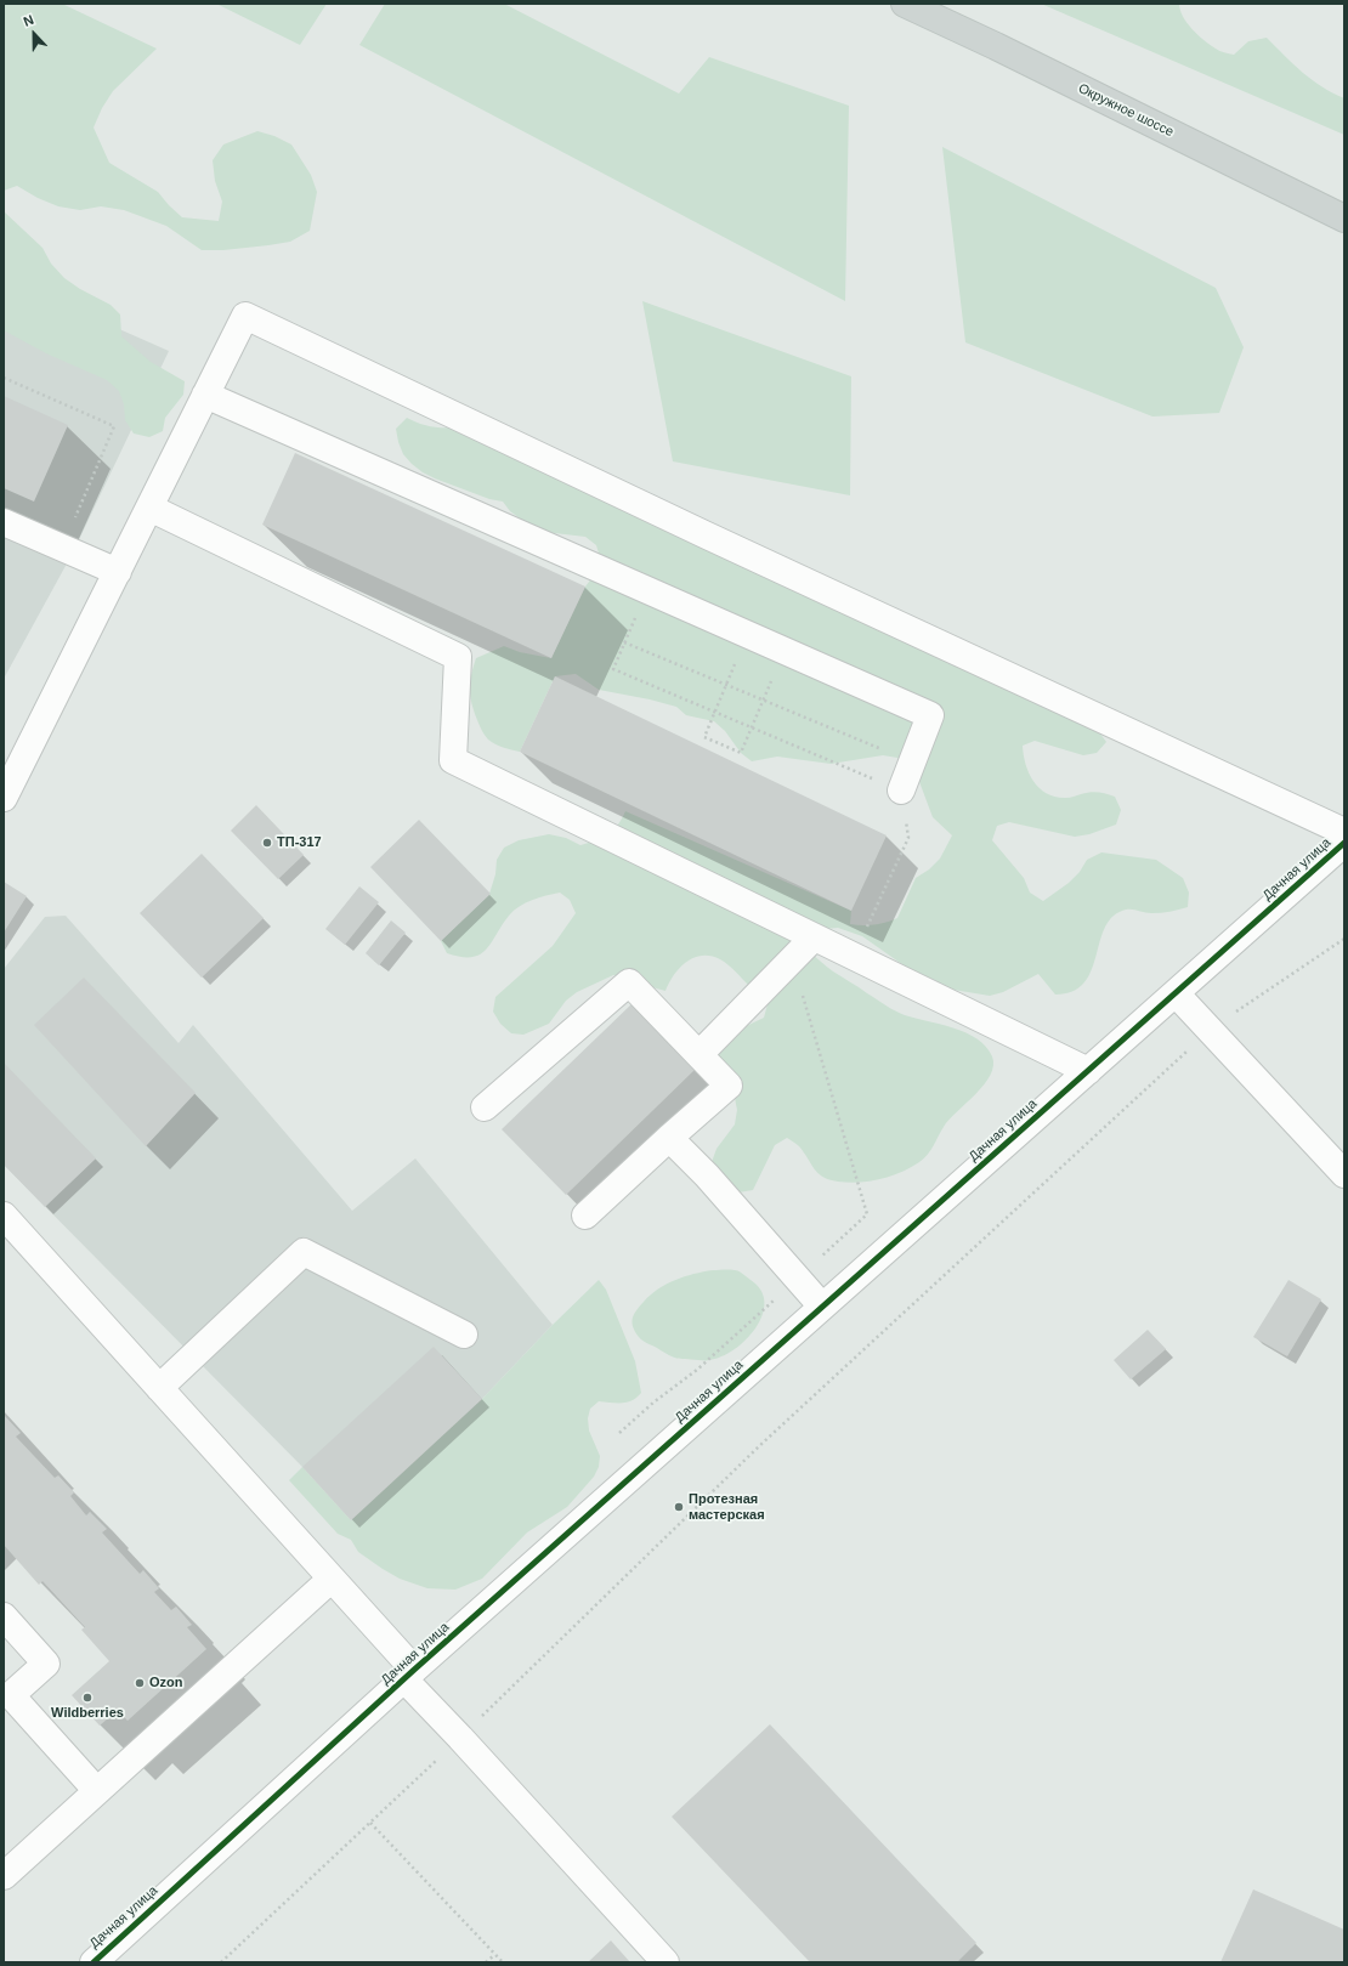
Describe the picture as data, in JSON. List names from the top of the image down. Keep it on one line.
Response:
{"streets":{"main road":["Окружное шоссе"],"street":["Дачная улица"]},"places":["ТП-317","Протезная мастерская","Ozon","Wildberries"],"north":"top"}
